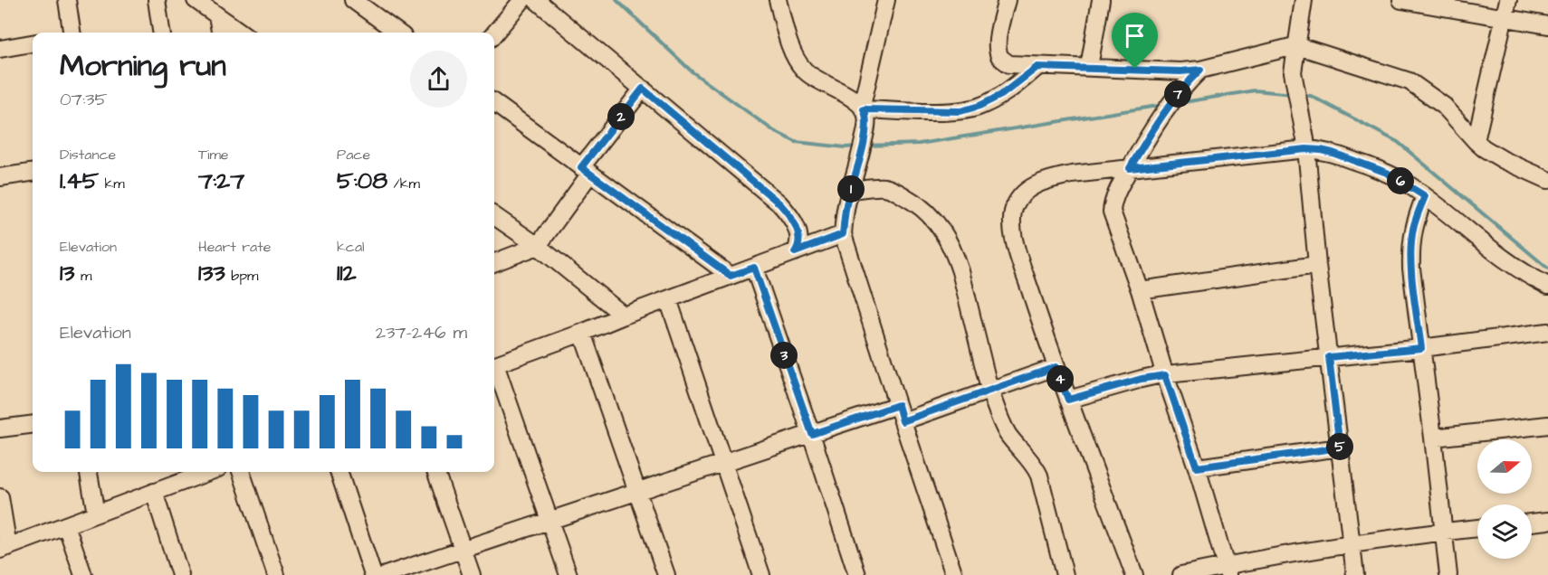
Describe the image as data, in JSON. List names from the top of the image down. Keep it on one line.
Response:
{"north":"right","page":{"heading":["Morning run","07:35"],"pins":["7","2","6","1","3","4","5"],"stats":[["Distance","1.45 km"],["Time","7:27"],["Pace","5:08 /km"],["Elevation","13 m"],["Heart rate","133 bpm"],["kcal","112"]],"chart":["Elevation","237–246 m"]}}
